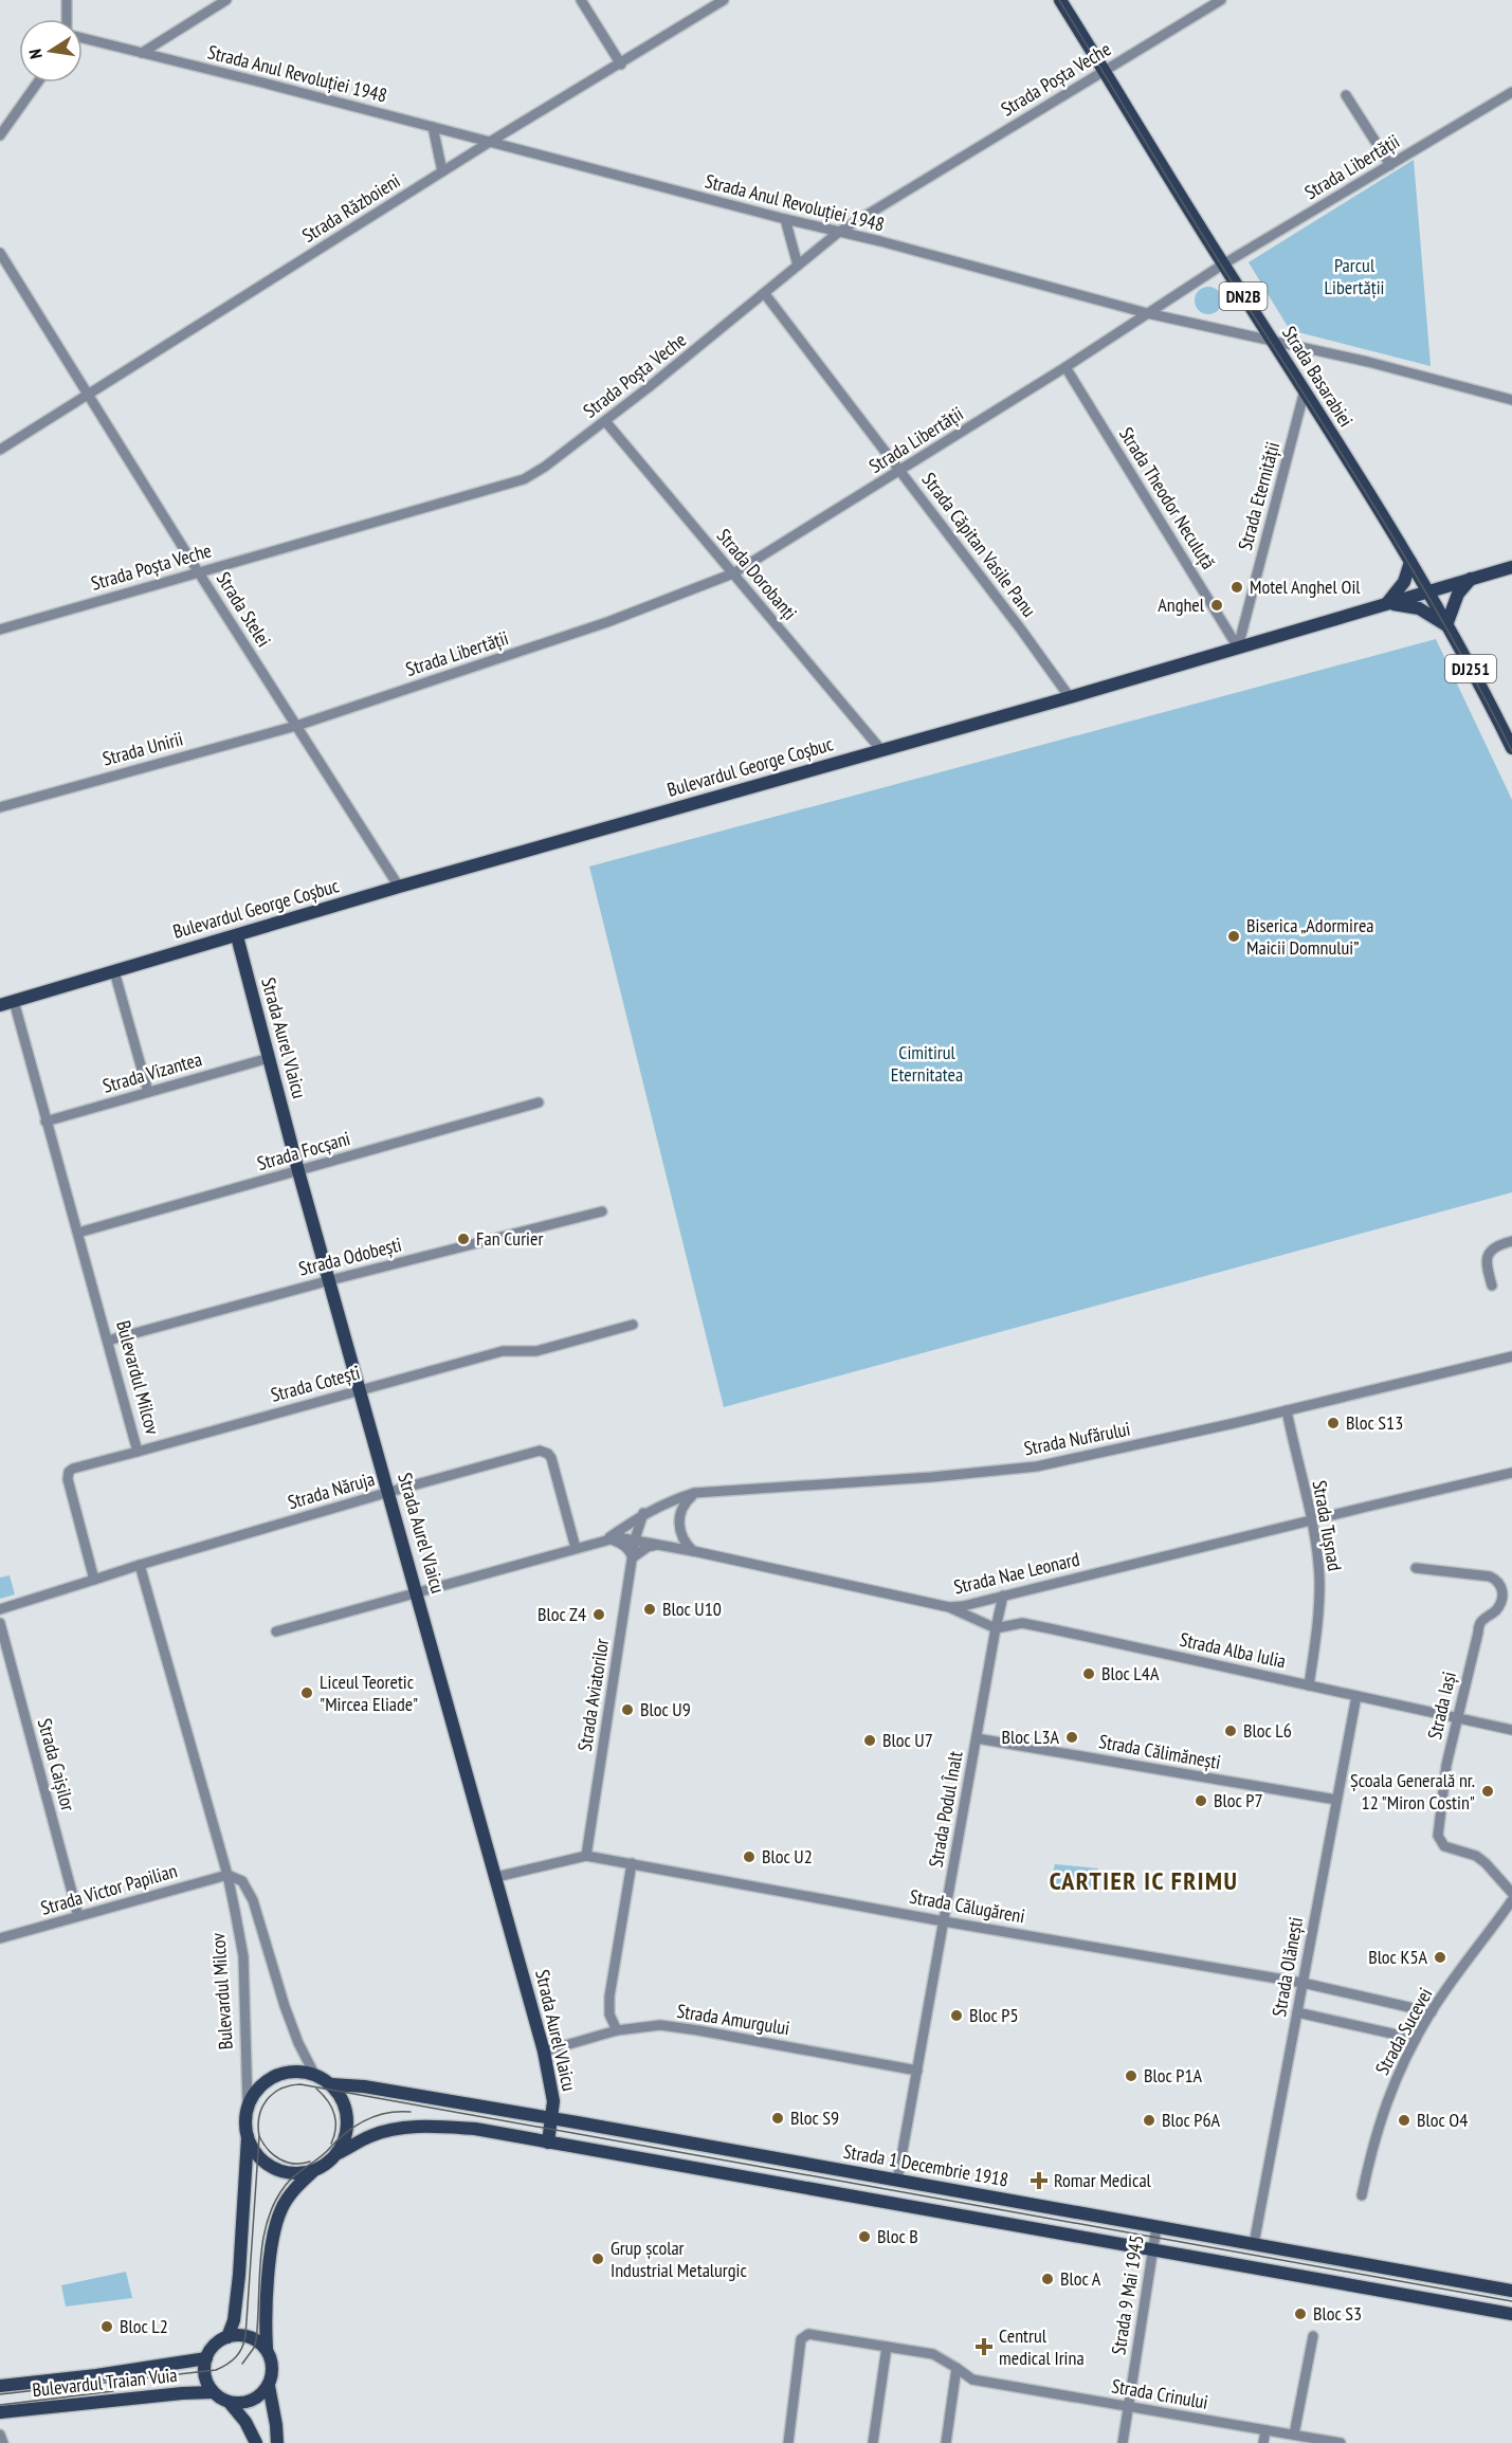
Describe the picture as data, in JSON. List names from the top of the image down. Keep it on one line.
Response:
{"streets":{"main road":["DN2B","Strada Basarabiei","DJ251","Bulevardul George Coșbuc","Strada Aurel Vlaicu","Strada 1 Decembrie 1918","Bulevardul Traian Vuia"],"street":["Strada Anul Revoluției 1948","Strada Poșta Veche","Strada Libertății","Strada Războieni","Strada Eternității","Strada Theodor Neculuță","Strada Căpitan Vasile Panu","Strada Dorobanți","Strada Stelei","Strada Unirii","Strada Vizantea","Strada Focșani","Strada Odobești","Bulevardul Milcov","Strada Cotești","Strada Nufărului","Strada Năruja","Strada Tușnad","Strada Nae Leonard","Strada Alba Iulia","Strada Aviatorilor","Strada Iași","Strada Călimănești","Strada Caișilor","Strada Podul Înalt","Strada Victor Papilian","Strada Călugăreni","Strada Olănești","Strada Amurgului","Strada Sucevei","Strada 9 Mai 1945","Strada Crinului"]},"crossings":[["Strada Anul Revoluției 1948","Strada Poșta Veche"],["Strada Anul Revoluției 1948","Strada Libertății"],["Strada Anul Revoluției 1948","Strada Războieni"],["Strada Anul Revoluției 1948","Strada Basarabiei"],["Strada Poșta Veche","Strada Basarabiei"],["Strada Poșta Veche","Strada Căpitan Vasile Panu"],["Strada Poșta Veche","Strada Dorobanți"],["Strada Poșta Veche","Strada Stelei"],["Strada Libertății","Strada Basarabiei"],["Strada Libertății","Strada Theodor Neculuță"],["Strada Libertății","Strada Căpitan Vasile Panu"],["Strada Libertății","Strada Dorobanți"],["Strada Libertății","Strada Stelei"],["Strada Libertății","Strada Unirii"],["Strada Războieni","Strada Stelei"],["Strada Basarabiei","Strada Eternității"],["Strada Basarabiei","Bulevardul George Coșbuc"],["Strada Eternității","Strada Theodor Neculuță"],["Strada Eternității","Bulevardul George Coșbuc"],["Strada Theodor Neculuță","Bulevardul George Coșbuc"],["Strada Căpitan Vasile Panu","Bulevardul George Coșbuc"],["Strada Dorobanți","Bulevardul George Coșbuc"],["Strada Stelei","Strada Unirii"],["Strada Stelei","Bulevardul George Coșbuc"],["Bulevardul George Coșbuc","Strada Aurel Vlaicu"],["Bulevardul George Coșbuc","Bulevardul Milcov"],["Strada Aurel Vlaicu","Strada Vizantea"],["Strada Aurel Vlaicu","Strada Focșani"],["Strada Aurel Vlaicu","Strada Odobești"],["Strada Aurel Vlaicu","Strada Cotești"],["Strada Aurel Vlaicu","Strada Năruja"],["Strada Aurel Vlaicu","Strada Nae Leonard"],["Strada Aurel Vlaicu","Strada Călugăreni"],["Strada Aurel Vlaicu","Strada Amurgului"],["Strada Aurel Vlaicu","Strada 1 Decembrie 1918"],["Strada Vizantea","Bulevardul Milcov"],["Strada Focșani","Bulevardul Milcov"],["Strada Odobești","Bulevardul Milcov"],["Bulevardul Milcov","Strada Cotești"],["Bulevardul Milcov","Strada Năruja"],["Bulevardul Milcov","Strada Victor Papilian"],["Bulevardul Milcov","Strada 1 Decembrie 1918"],["Strada Nufărului","Strada Tușnad"],["Strada Nufărului","Strada Nae Leonard"],["Strada Năruja","Strada Nae Leonard"],["Strada Tușnad","Strada Nae Leonard"],["Strada Tușnad","Strada Alba Iulia"],["Strada Nae Leonard","Strada Aviatorilor"],["Strada Nae Leonard","Strada Podul Înalt"],["Strada Alba Iulia","Strada Iași"],["Strada Alba Iulia","Strada Podul Înalt"],["Strada Alba Iulia","Strada Olănești"],["Strada Aviatorilor","Strada Călugăreni"],["Strada Călimănești","Strada Podul Înalt"],["Strada Călimănești","Strada Olănești"],["Strada Caișilor","Strada Victor Papilian"],["Strada Podul Înalt","Strada Călugăreni"],["Strada Podul Înalt","Strada Amurgului"],["Strada Podul Înalt","Strada 1 Decembrie 1918"],["Strada Călugăreni","Strada Olănești"],["Strada Călugăreni","Strada Sucevei"],["Strada Olănești","Strada 1 Decembrie 1918"],["Strada 1 Decembrie 1918","Strada 9 Mai 1945"],["Strada 9 Mai 1945","Strada Crinului"]],"districts":["CARTIER IC FRIMU"],"parks":["Parcul Libertății","Cimitirul Eternitatea"],"places":{"other":["Motel Anghel Oil","Anghel","Biserica „Adormirea Maicii Domnului”","Fan Curier","Bloc S13","Bloc U10","Bloc Z4","Bloc L4A","Liceul Teoretic \"Mircea Eliade\"","Bloc U9","Bloc L6","Bloc L3A","Bloc U7","Școala Generală nr. 12 \"Miron Costin\"","Bloc P7","Bloc U2","Bloc K5A","Bloc P5","Bloc P1A","Bloc S9","Bloc P6A","Bloc O4","Bloc B","Grup școlar Industrial Metalurgic","Bloc A","Bloc S3","Bloc L2"],"health":["Romar Medical","Centrul medical Irina"]},"north":"left"}
